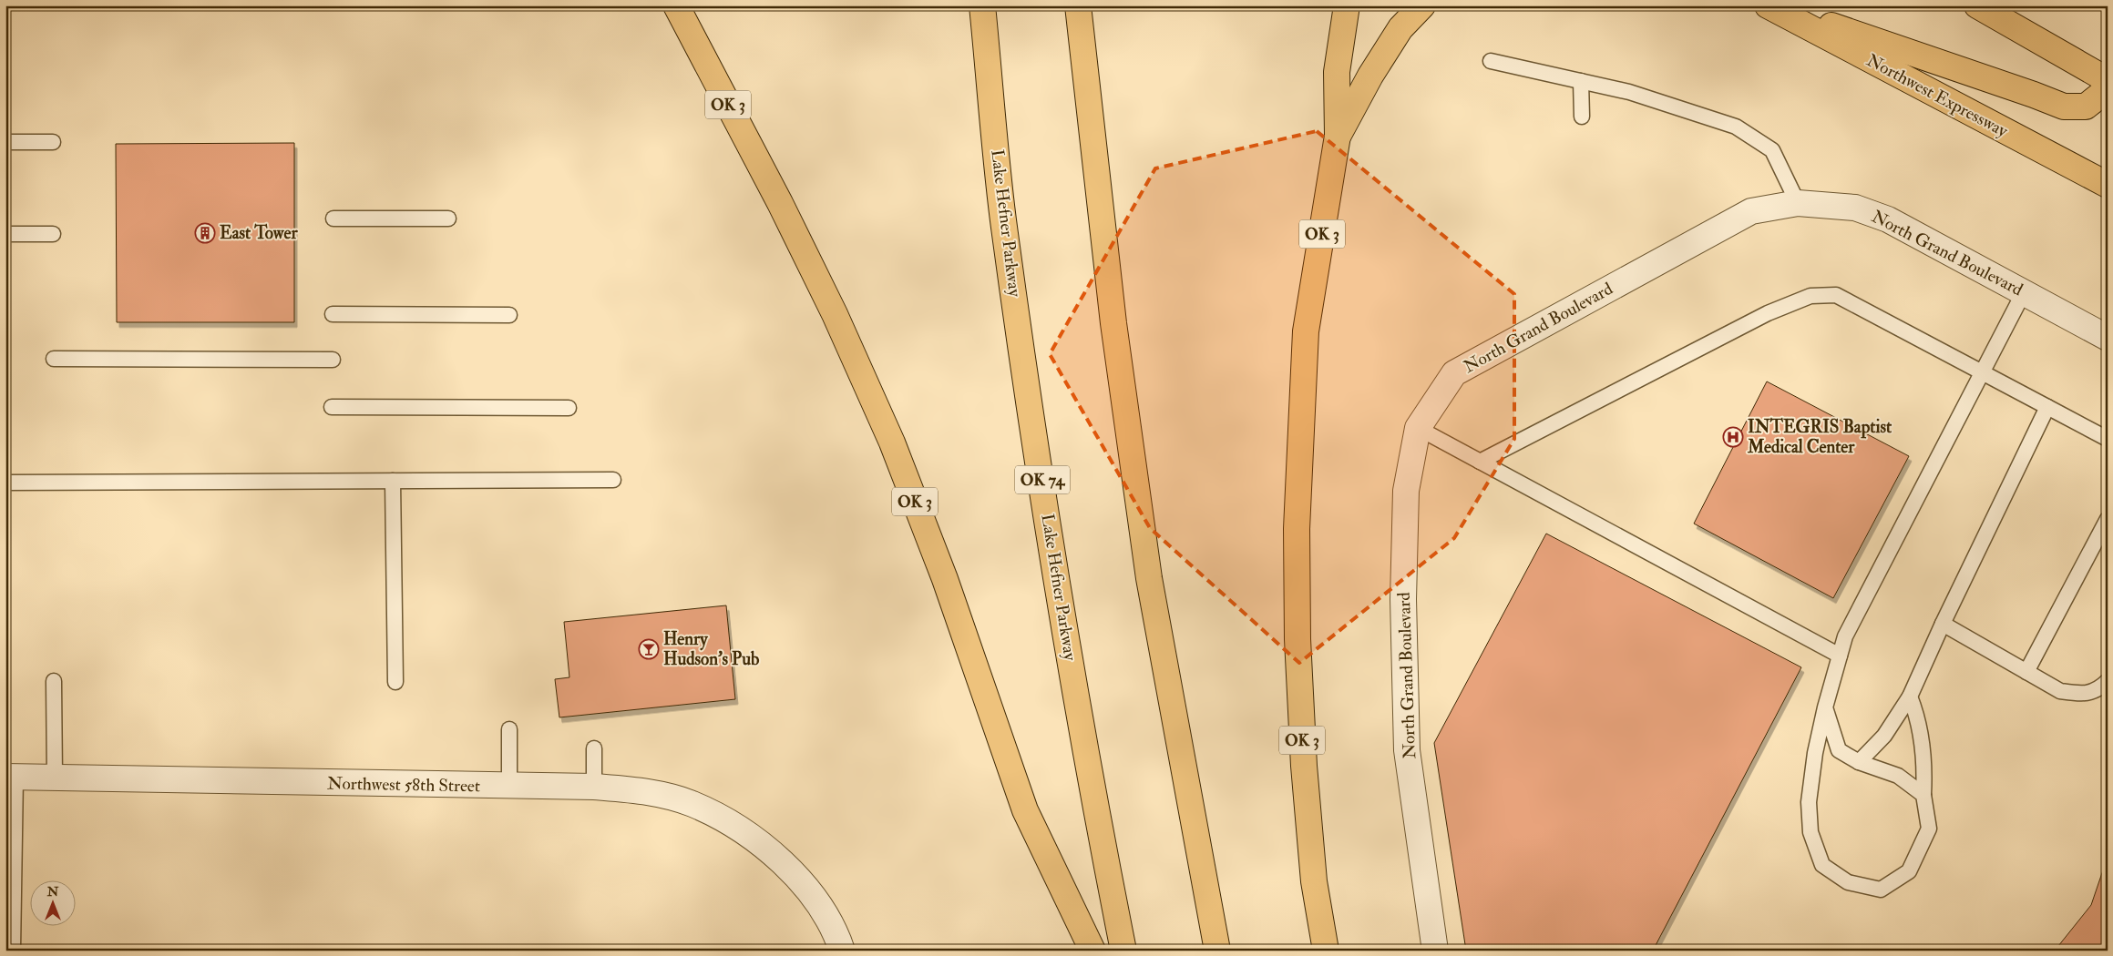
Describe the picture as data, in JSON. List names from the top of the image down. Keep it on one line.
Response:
{"streets":{"highway":["Northwest Expressway","OK 3","Lake Hefner Parkway","OK 74"],"street":["North Grand Boulevard","Northwest 58th Street"]},"places":{"building":["East Tower"],"hospital":["INTEGRIS Baptist Medical Center"],"bar":["Henry Hudson's Pub"]},"north":"top"}
